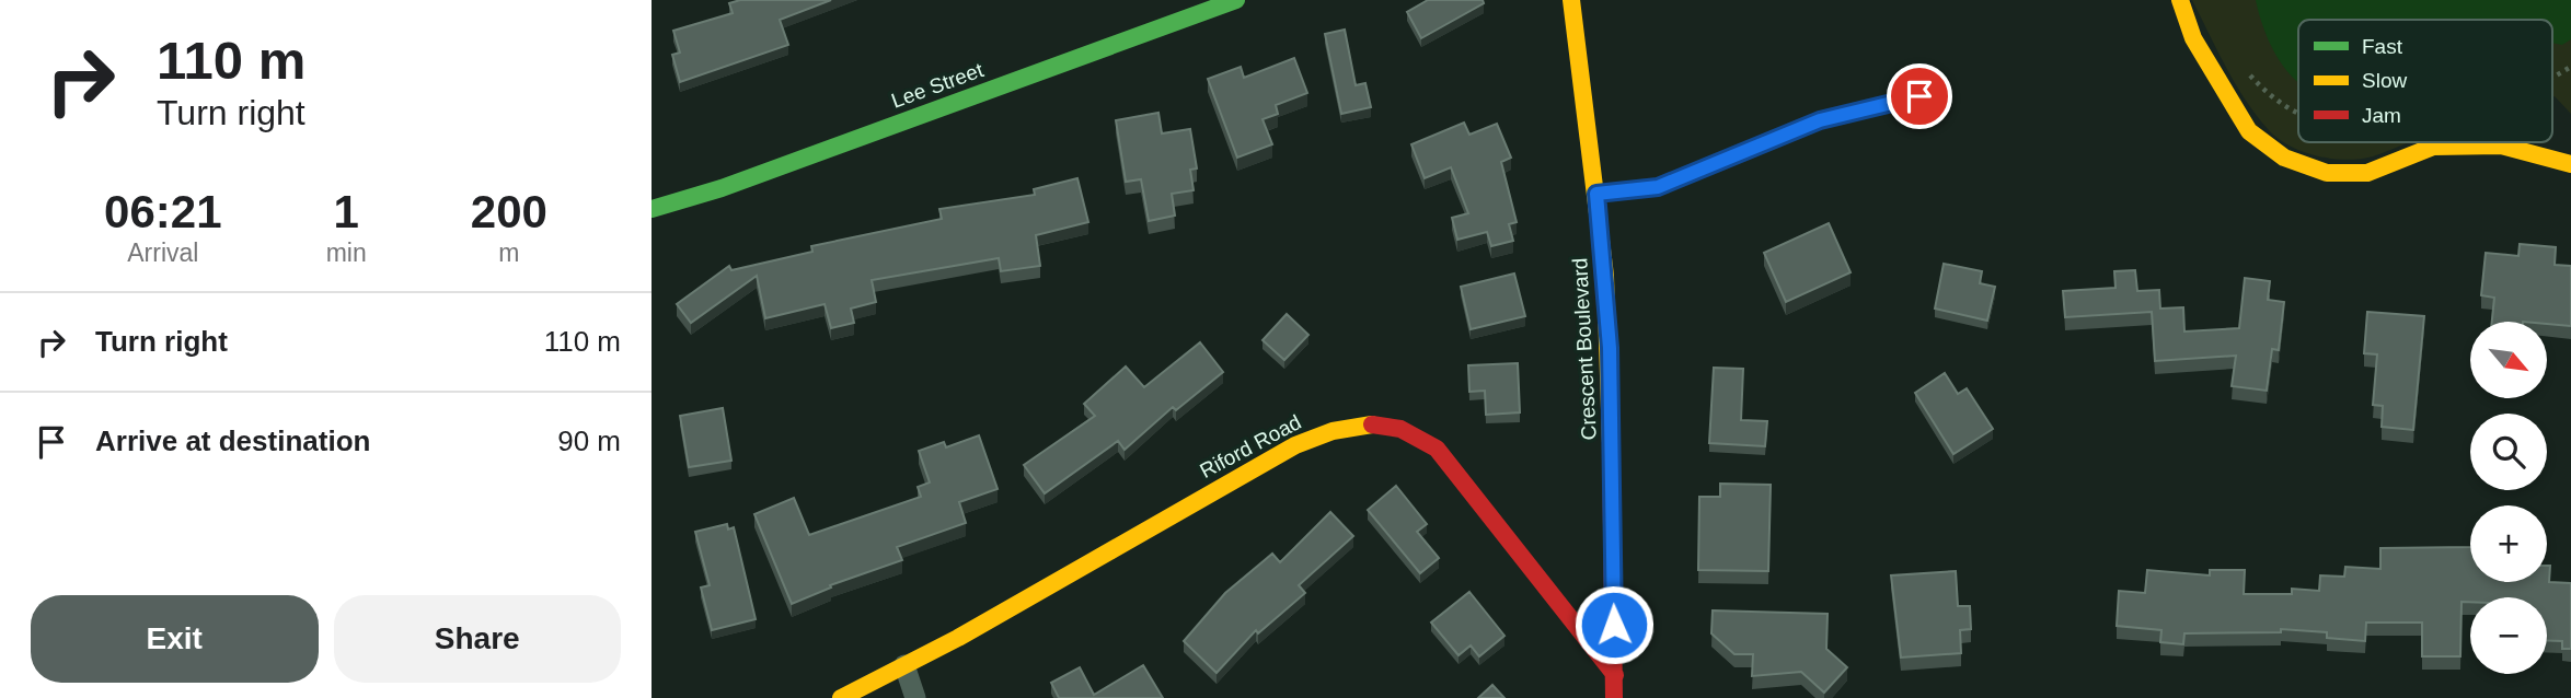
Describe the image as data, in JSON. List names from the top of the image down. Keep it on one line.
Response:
{"streets":{"street":["Lee Street","Crescent Boulevard","Riford Road"]},"crossings":[["Crescent Boulevard","Riford Road"]],"legend":["Fast","Slow","Jam"],"north":"bottom right","page":{"turn":["110 m","Turn right"],"eta":["06:21","Arrival","1","min","200","m"],"list":[{"name":"Turn right","value":"110 m"},{"name":"Arrive at destination","value":"90 m"}],"map_buttons":["+","−"],"buttons":["Exit","Share"]}}
